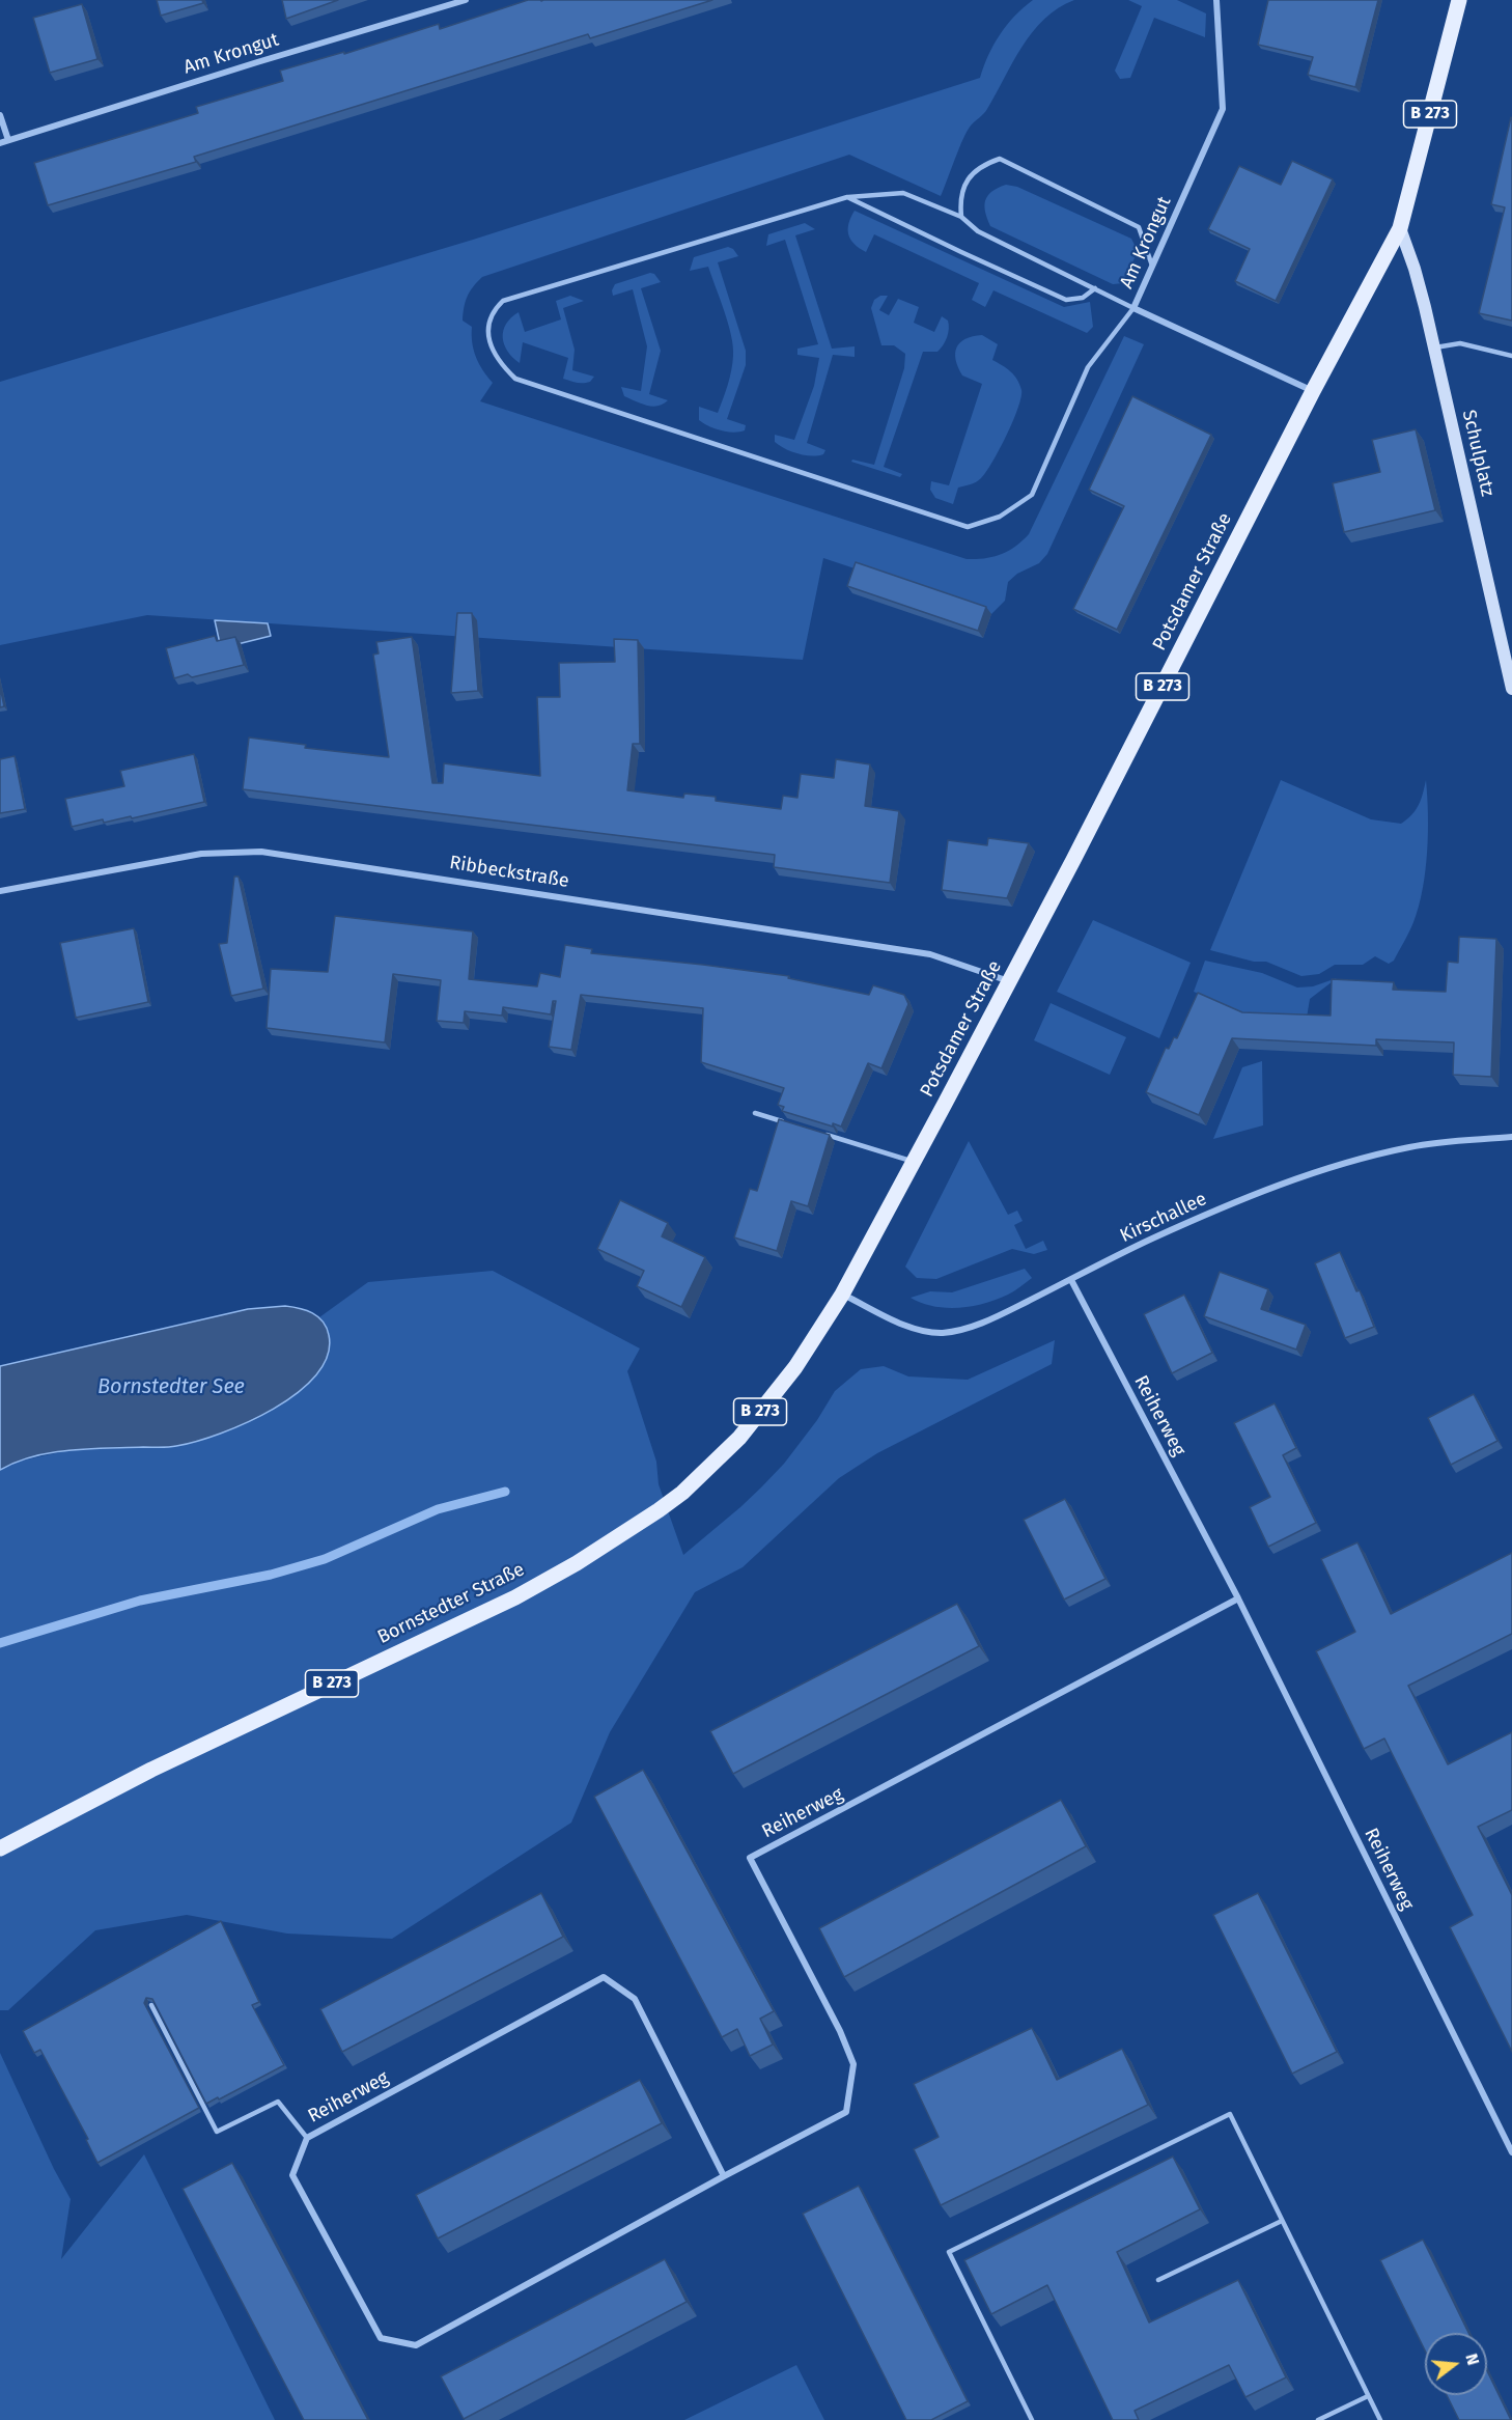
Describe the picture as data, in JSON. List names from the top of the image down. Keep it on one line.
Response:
{"streets":{"main road":["B 273","Potsdamer Straße","Bornstedter Straße"],"street":["Am Krongut","Schulplatz","Ribbeckstraße","Kirschallee","Reiherweg"]},"crossings":[["Am Krongut","Potsdamer Straße"],["Schulplatz","Potsdamer Straße"],["Potsdamer Straße","Ribbeckstraße"],["Potsdamer Straße","Kirschallee"],["Potsdamer Straße","Bornstedter Straße"],["Kirschallee","Reiherweg"],["Kirschallee","Bornstedter Straße"]],"water":["Bornstedter See"],"north":"right"}
